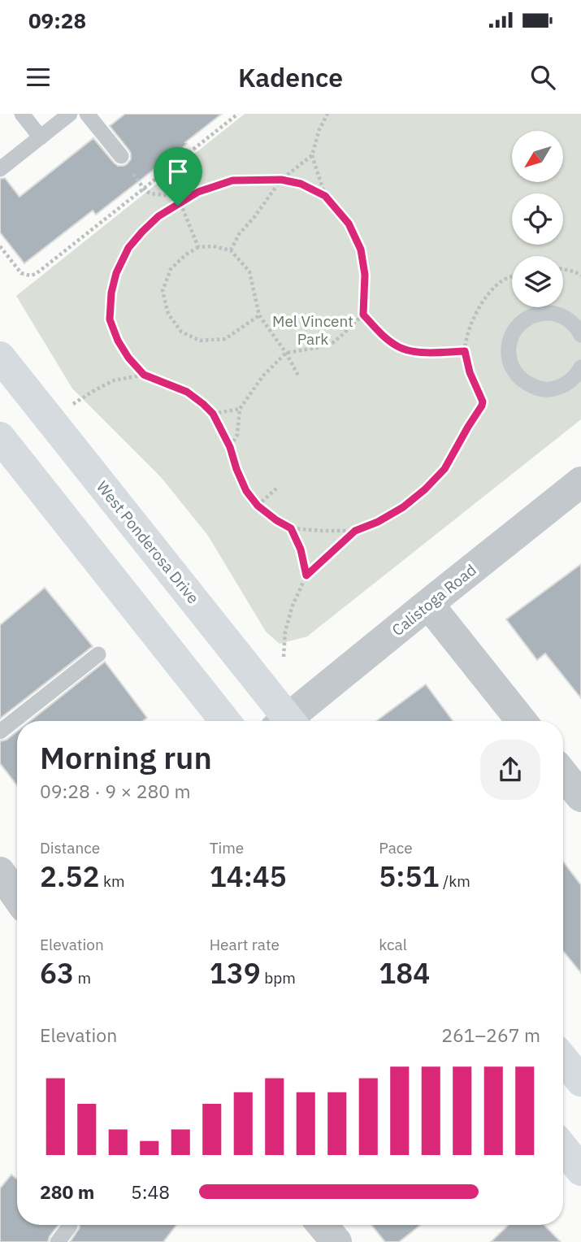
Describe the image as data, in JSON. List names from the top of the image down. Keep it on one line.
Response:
{"streets":{"main road":["West Ponderosa Drive"],"street":["Calistoga Road"]},"parks":["Mel Vincent Park"],"north":"bottom left","page":{"status":"09:28","header":"Kadence","heading":["Morning run","09:28 · 9 × 280 m"],"stats":[["Distance","2.52 km"],["Time","14:45"],["Pace","5:51 /km"],["Elevation","63 m"],["Heart rate","139 bpm"],["kcal","184"]],"chart":["Elevation","261–267 m"],"list":[{"name":"280 m","note":"5:48"}]}}
